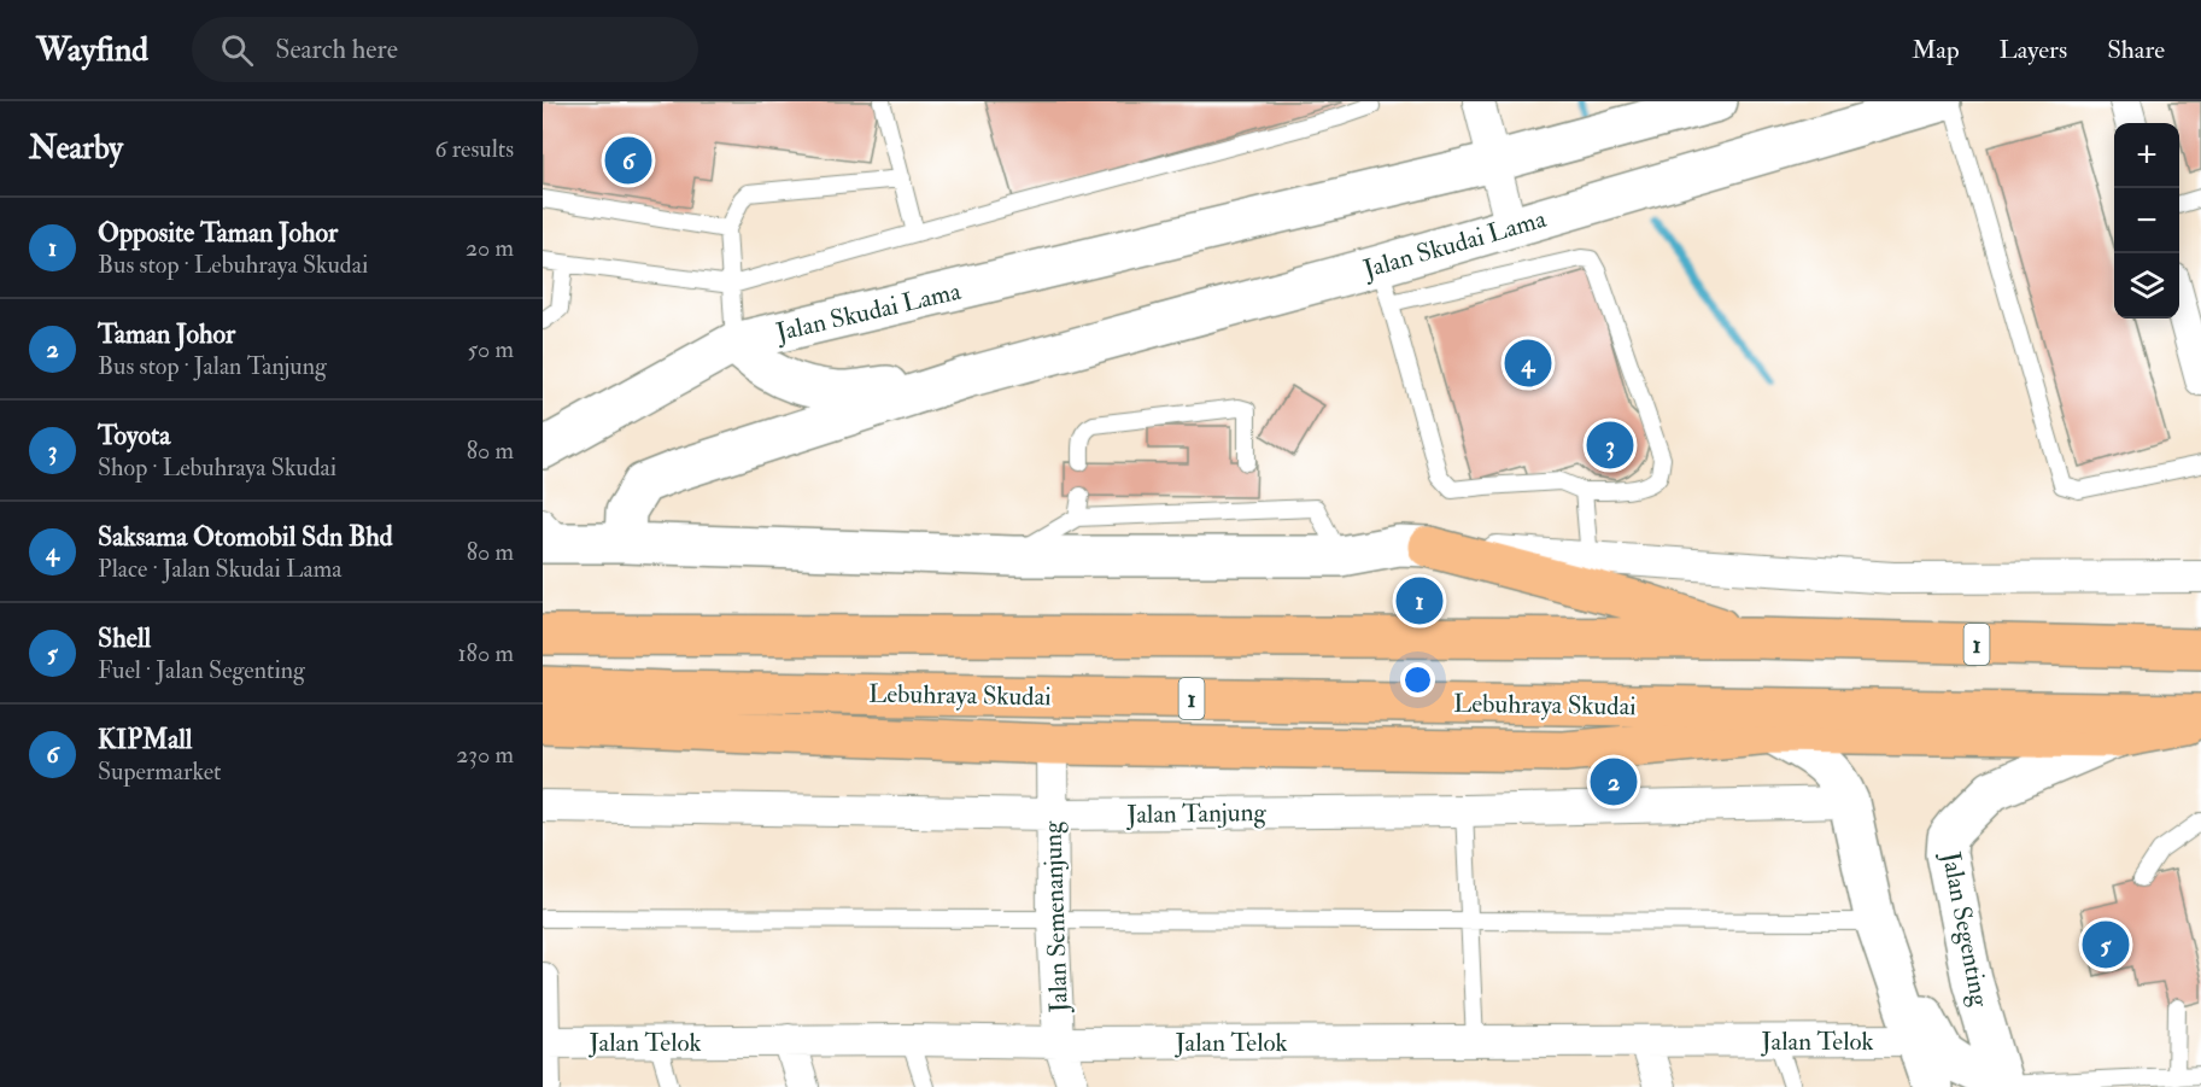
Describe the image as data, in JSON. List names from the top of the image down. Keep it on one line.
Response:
{"streets":{"main road":["1","Lebuhraya Skudai"],"street":["Jalan Skudai Lama","Jalan Tanjung","Jalan Semenanjung","Jalan Segenting","Jalan Telok"]},"crossings":[["Jalan Tanjung","Jalan Semenanjung"],["Jalan Semenanjung","Jalan Telok"]],"page":{"header":"Wayfind","search":"Search here","nav":["Map","Layers","Share"],"heading":["Nearby","6 results"],"map_buttons":["+","−"],"pins":["6","4","3","1","2","5"],"list":[{"mark":"1","name":"Opposite Taman Johor","note":"Bus stop · Lebuhraya Skudai","value":"20 m"},{"mark":"2","name":"Taman Johor","note":"Bus stop · Jalan Tanjung","value":"50 m"},{"mark":"3","name":"Toyota","note":"Shop · Lebuhraya Skudai","value":"80 m"},{"mark":"4","name":"Saksama Otomobil Sdn Bhd","note":"Place · Jalan Skudai Lama","value":"80 m"},{"mark":"5","name":"Shell","note":"Fuel · Jalan Segenting","value":"180 m"},{"mark":"6","name":"KIPMall","note":"Supermarket","value":"230 m"}]}}
